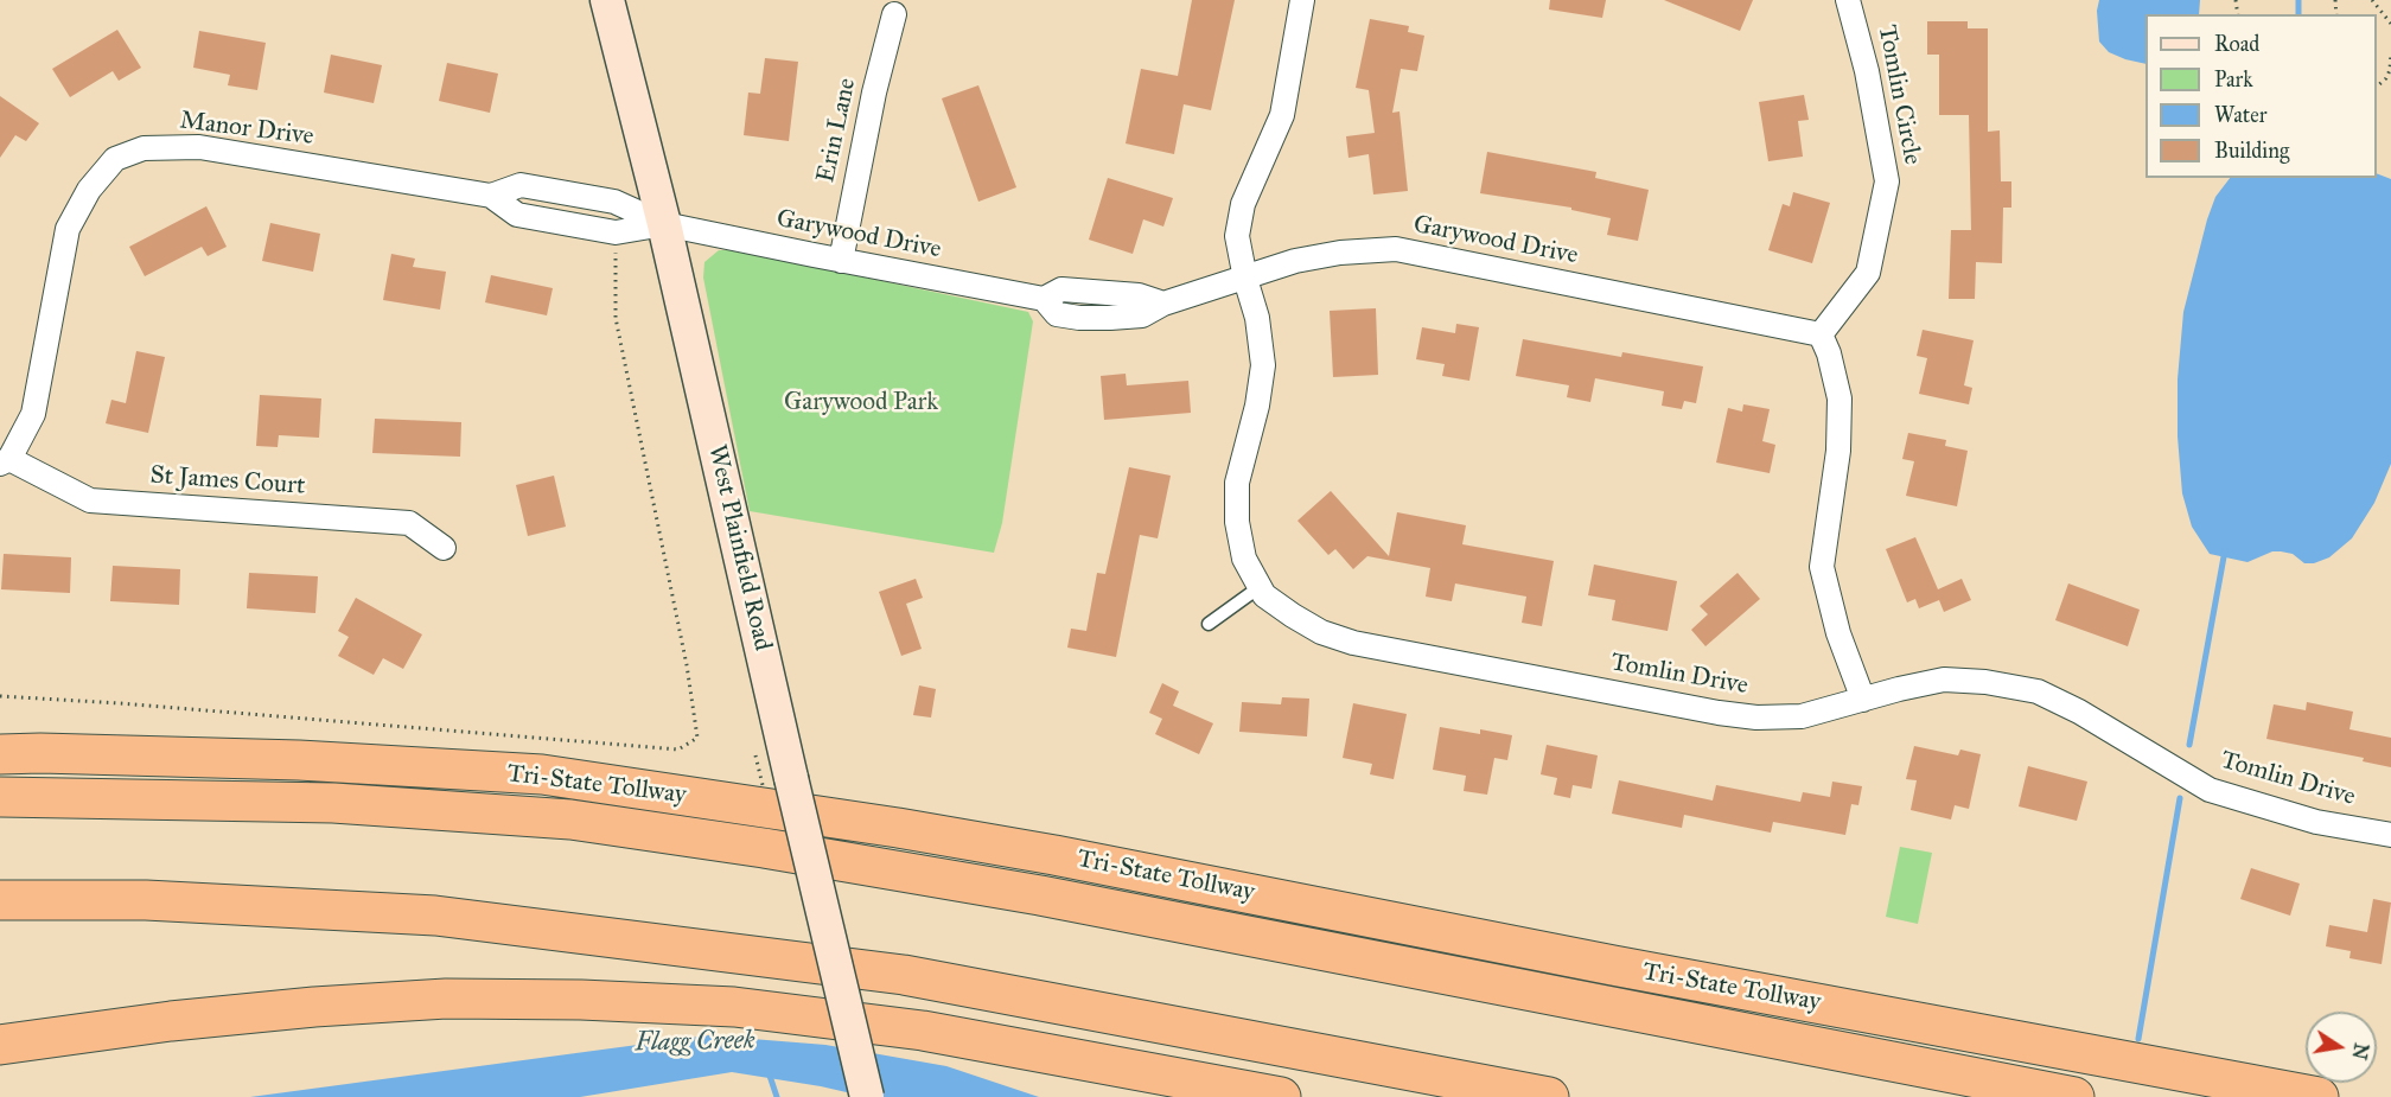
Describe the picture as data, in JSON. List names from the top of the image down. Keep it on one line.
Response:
{"streets":{"highway":["Tri-State Tollway"],"main road":["West Plainfield Road"],"street":["Tomlin Circle","Manor Drive","Erin Lane","Garywood Drive","St James Court","Tomlin Drive"]},"crossings":[["Tomlin Circle","Garywood Drive"],["Manor Drive","Garywood Drive"],["Manor Drive","St James Court"],["Manor Drive","West Plainfield Road"],["Erin Lane","Garywood Drive"],["Garywood Drive","West Plainfield Road"],["Garywood Drive","Tomlin Drive"]],"water":["Flagg Creek"],"parks":["Garywood Park"],"legend":["Road","Park","Water","Building"],"north":"right"}
